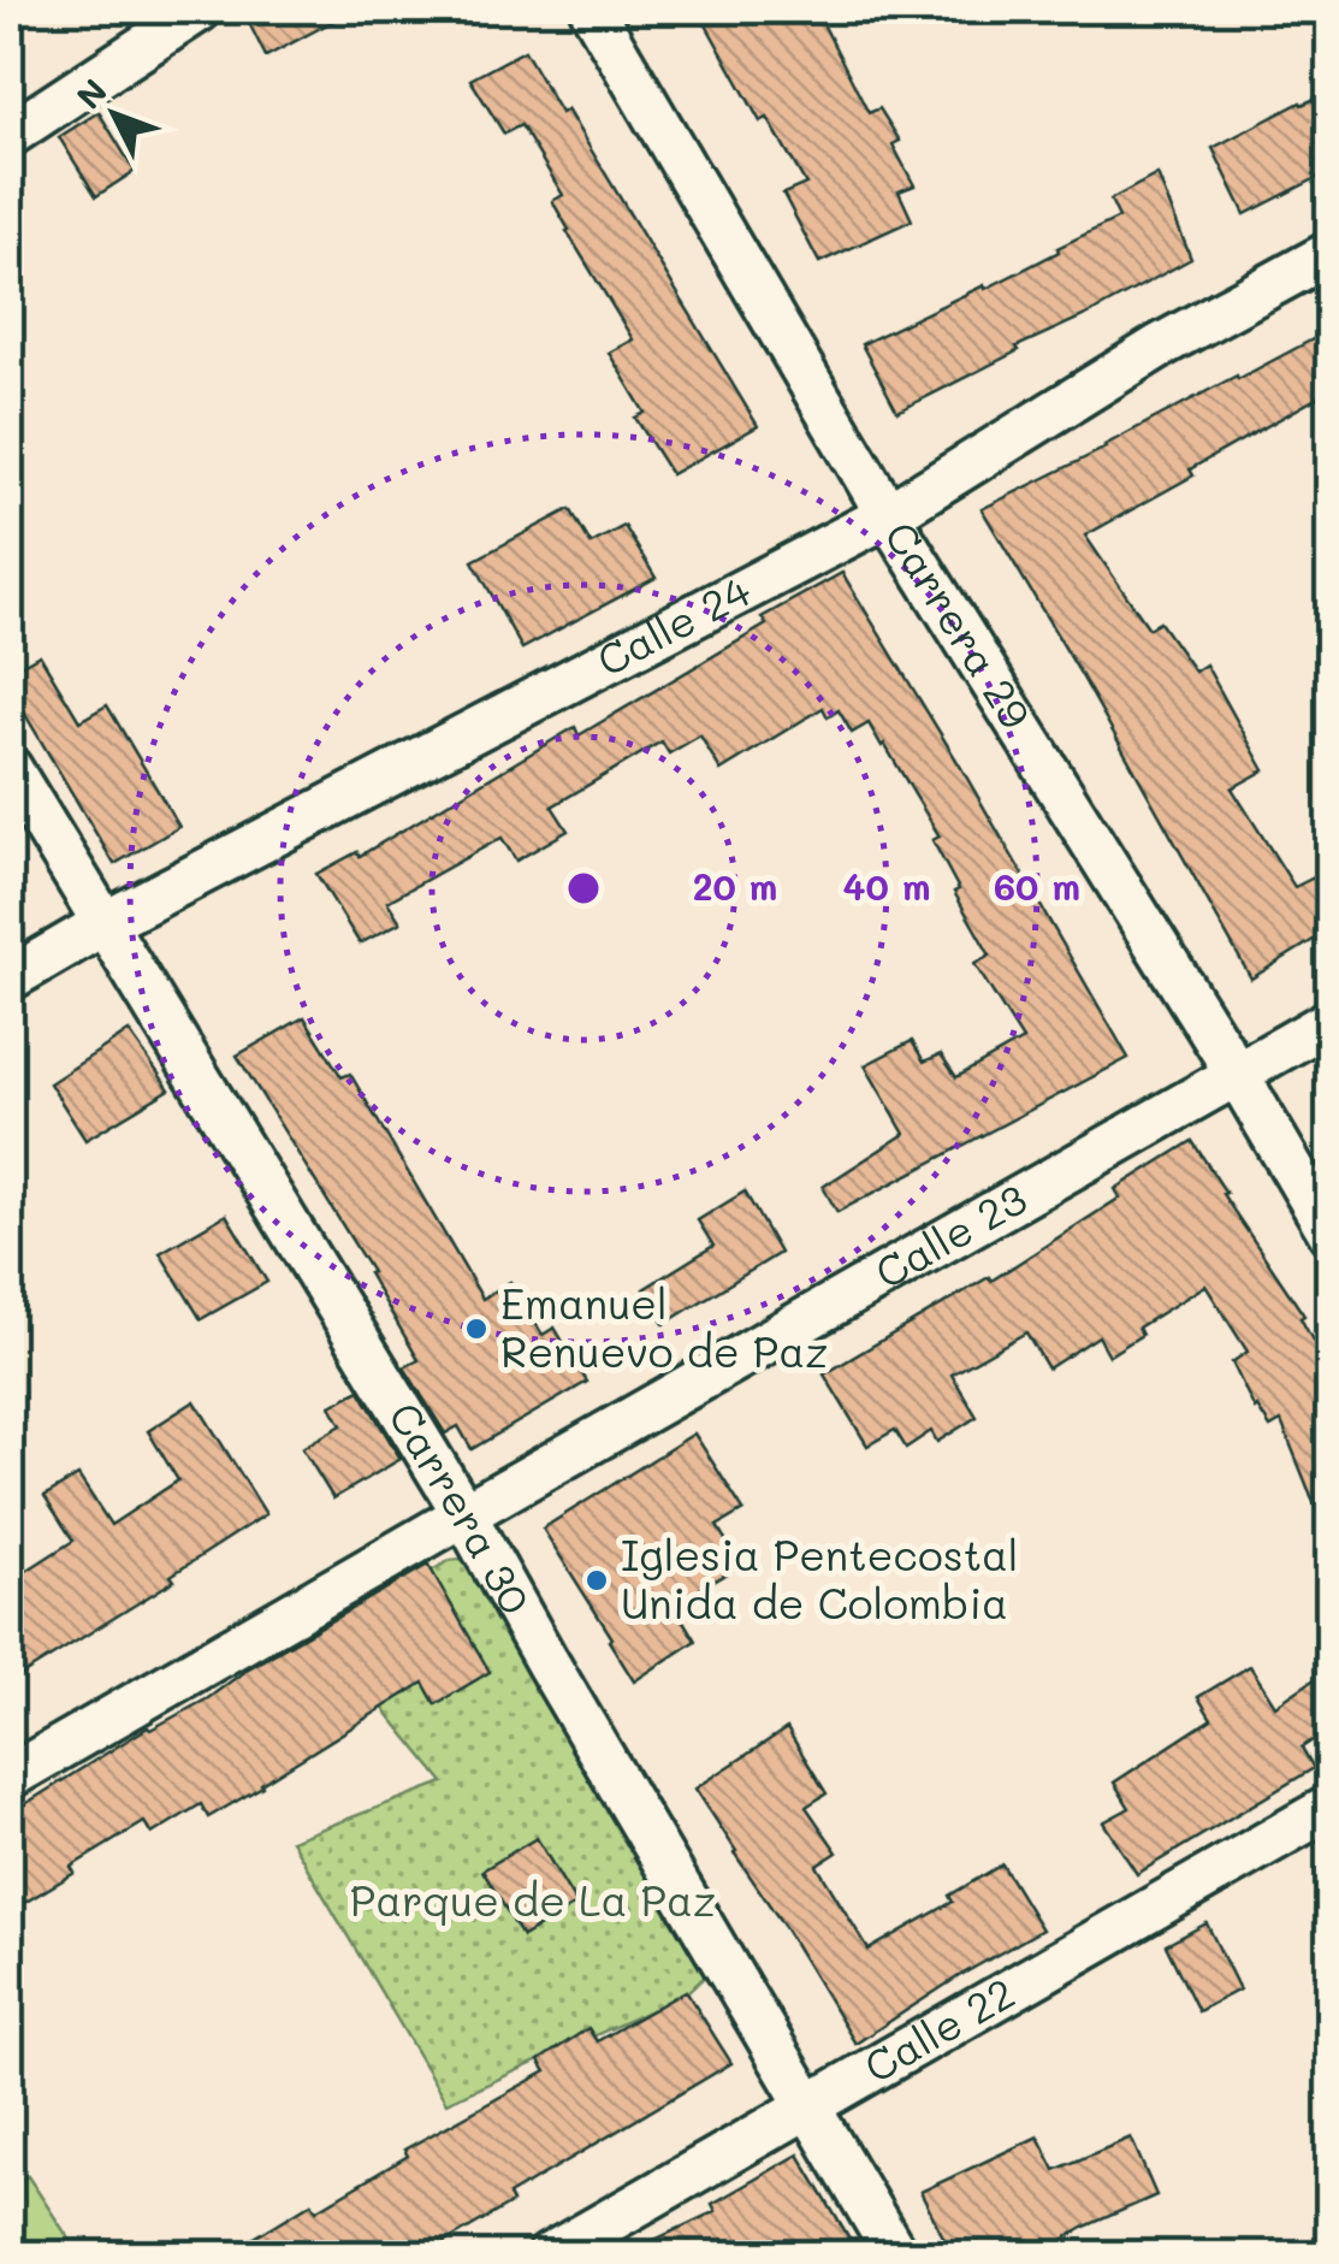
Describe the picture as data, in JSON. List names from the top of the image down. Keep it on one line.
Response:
{"streets":{"street":["Carrera 29","Calle 24","Calle 23","Carrera 30","Calle 22"]},"crossings":[["Carrera 29","Calle 24"],["Carrera 29","Calle 23"],["Calle 24","Carrera 30"],["Calle 23","Carrera 30"],["Carrera 30","Calle 22"]],"parks":["Parque de La Paz"],"places":["Emanuel Renuevo de Paz","Iglesia Pentecostal Unida de Colombia"],"north":"top left","rings":["20 m","40 m","60 m"]}
